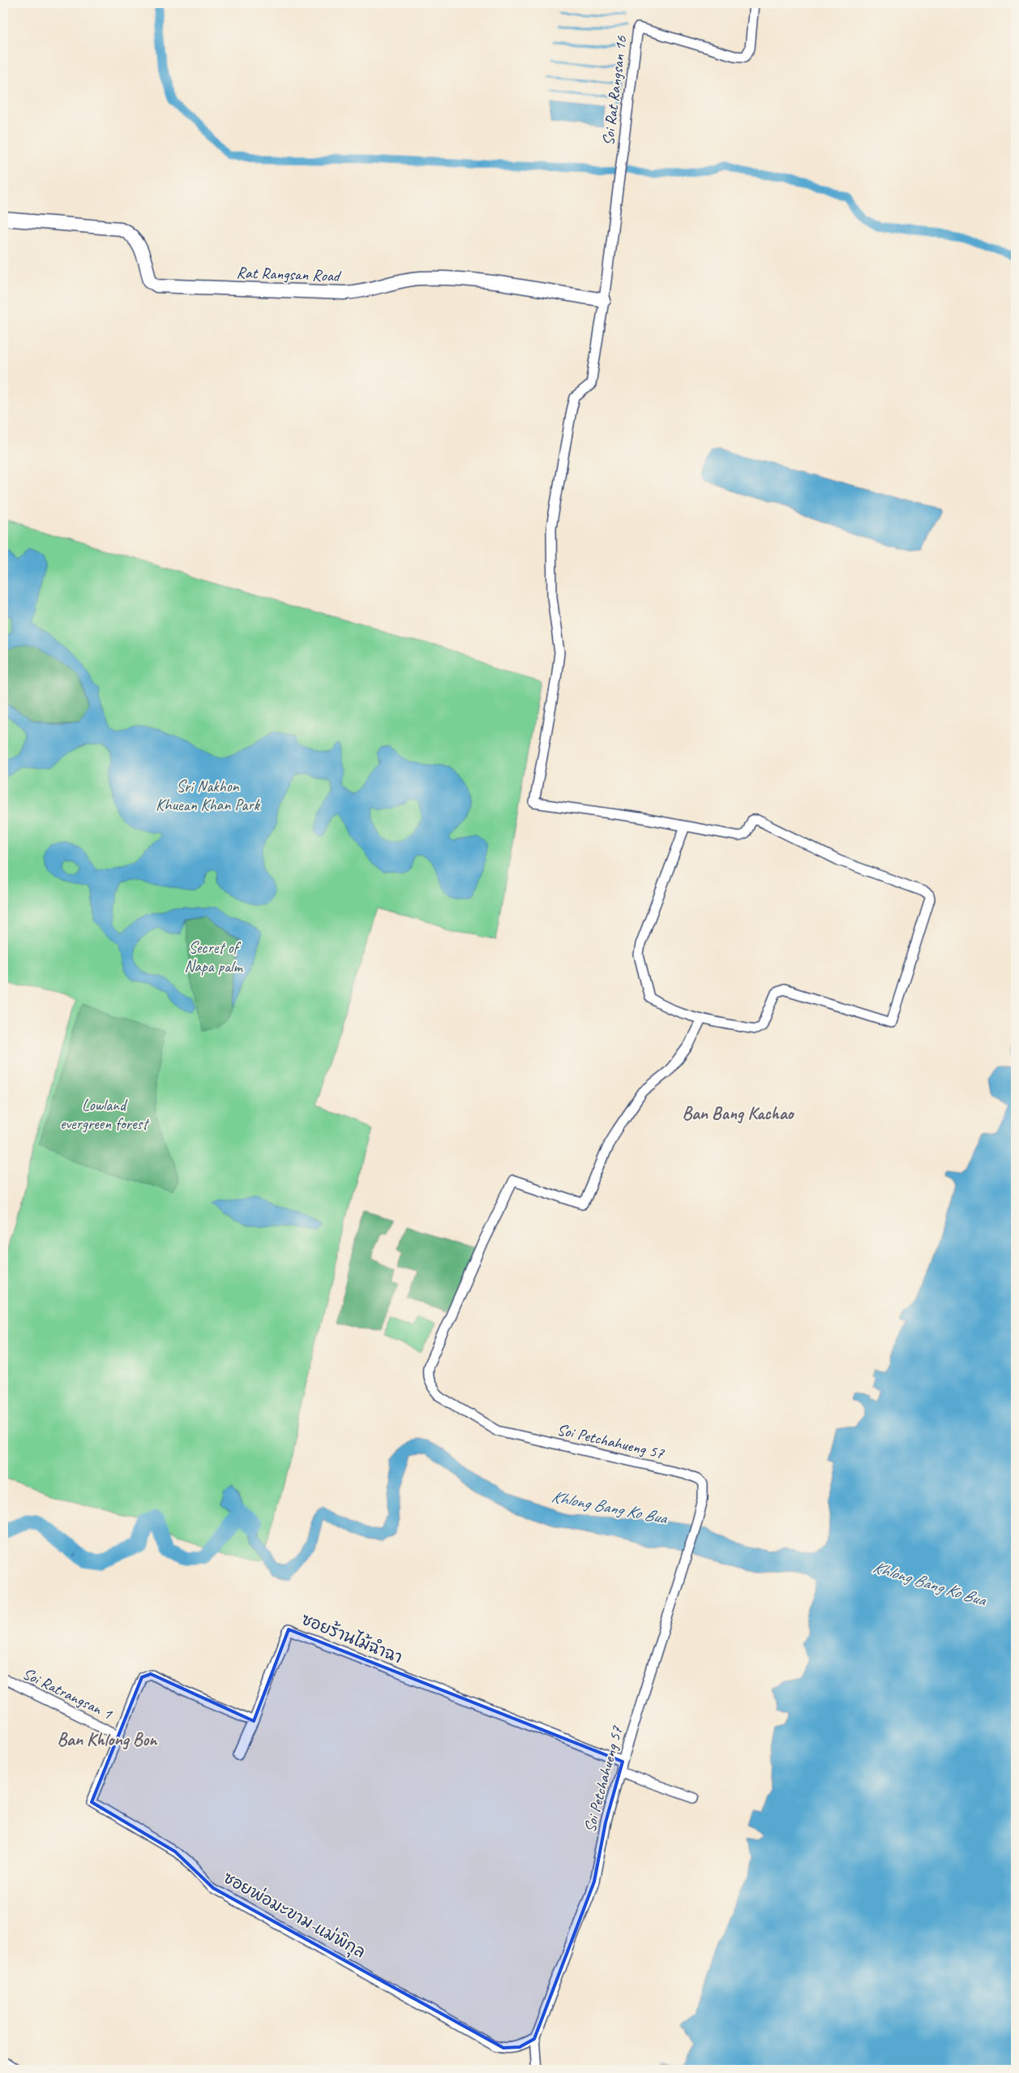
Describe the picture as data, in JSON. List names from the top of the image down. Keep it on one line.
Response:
{"streets":{"street":["Soi Rat Rangsan 16","Rat Rangsan Road","Soi Petchahueng 57","ซอยร้านไม้ฉำฉา","Soi Ratrangsan 1","ซอยพ่อมะขาม-แม่พิกุล"]},"crossings":[["Soi Rat Rangsan 16","Rat Rangsan Road"],["Soi Petchahueng 57","ซอยร้านไม้ฉำฉา"],["Soi Petchahueng 57","ซอยพ่อมะขาม-แม่พิกุล"],["Soi Ratrangsan 1","ซอยพ่อมะขาม-แม่พิกุล"]],"districts":["Ban Bang Kachao","Ban Khlong Bon"],"water":["Khlong Bang Ko Bua"],"parks":["Sri Nakhon Khuean Khan Park","Secret of Napa palm","Lowland evergreen forest"]}
